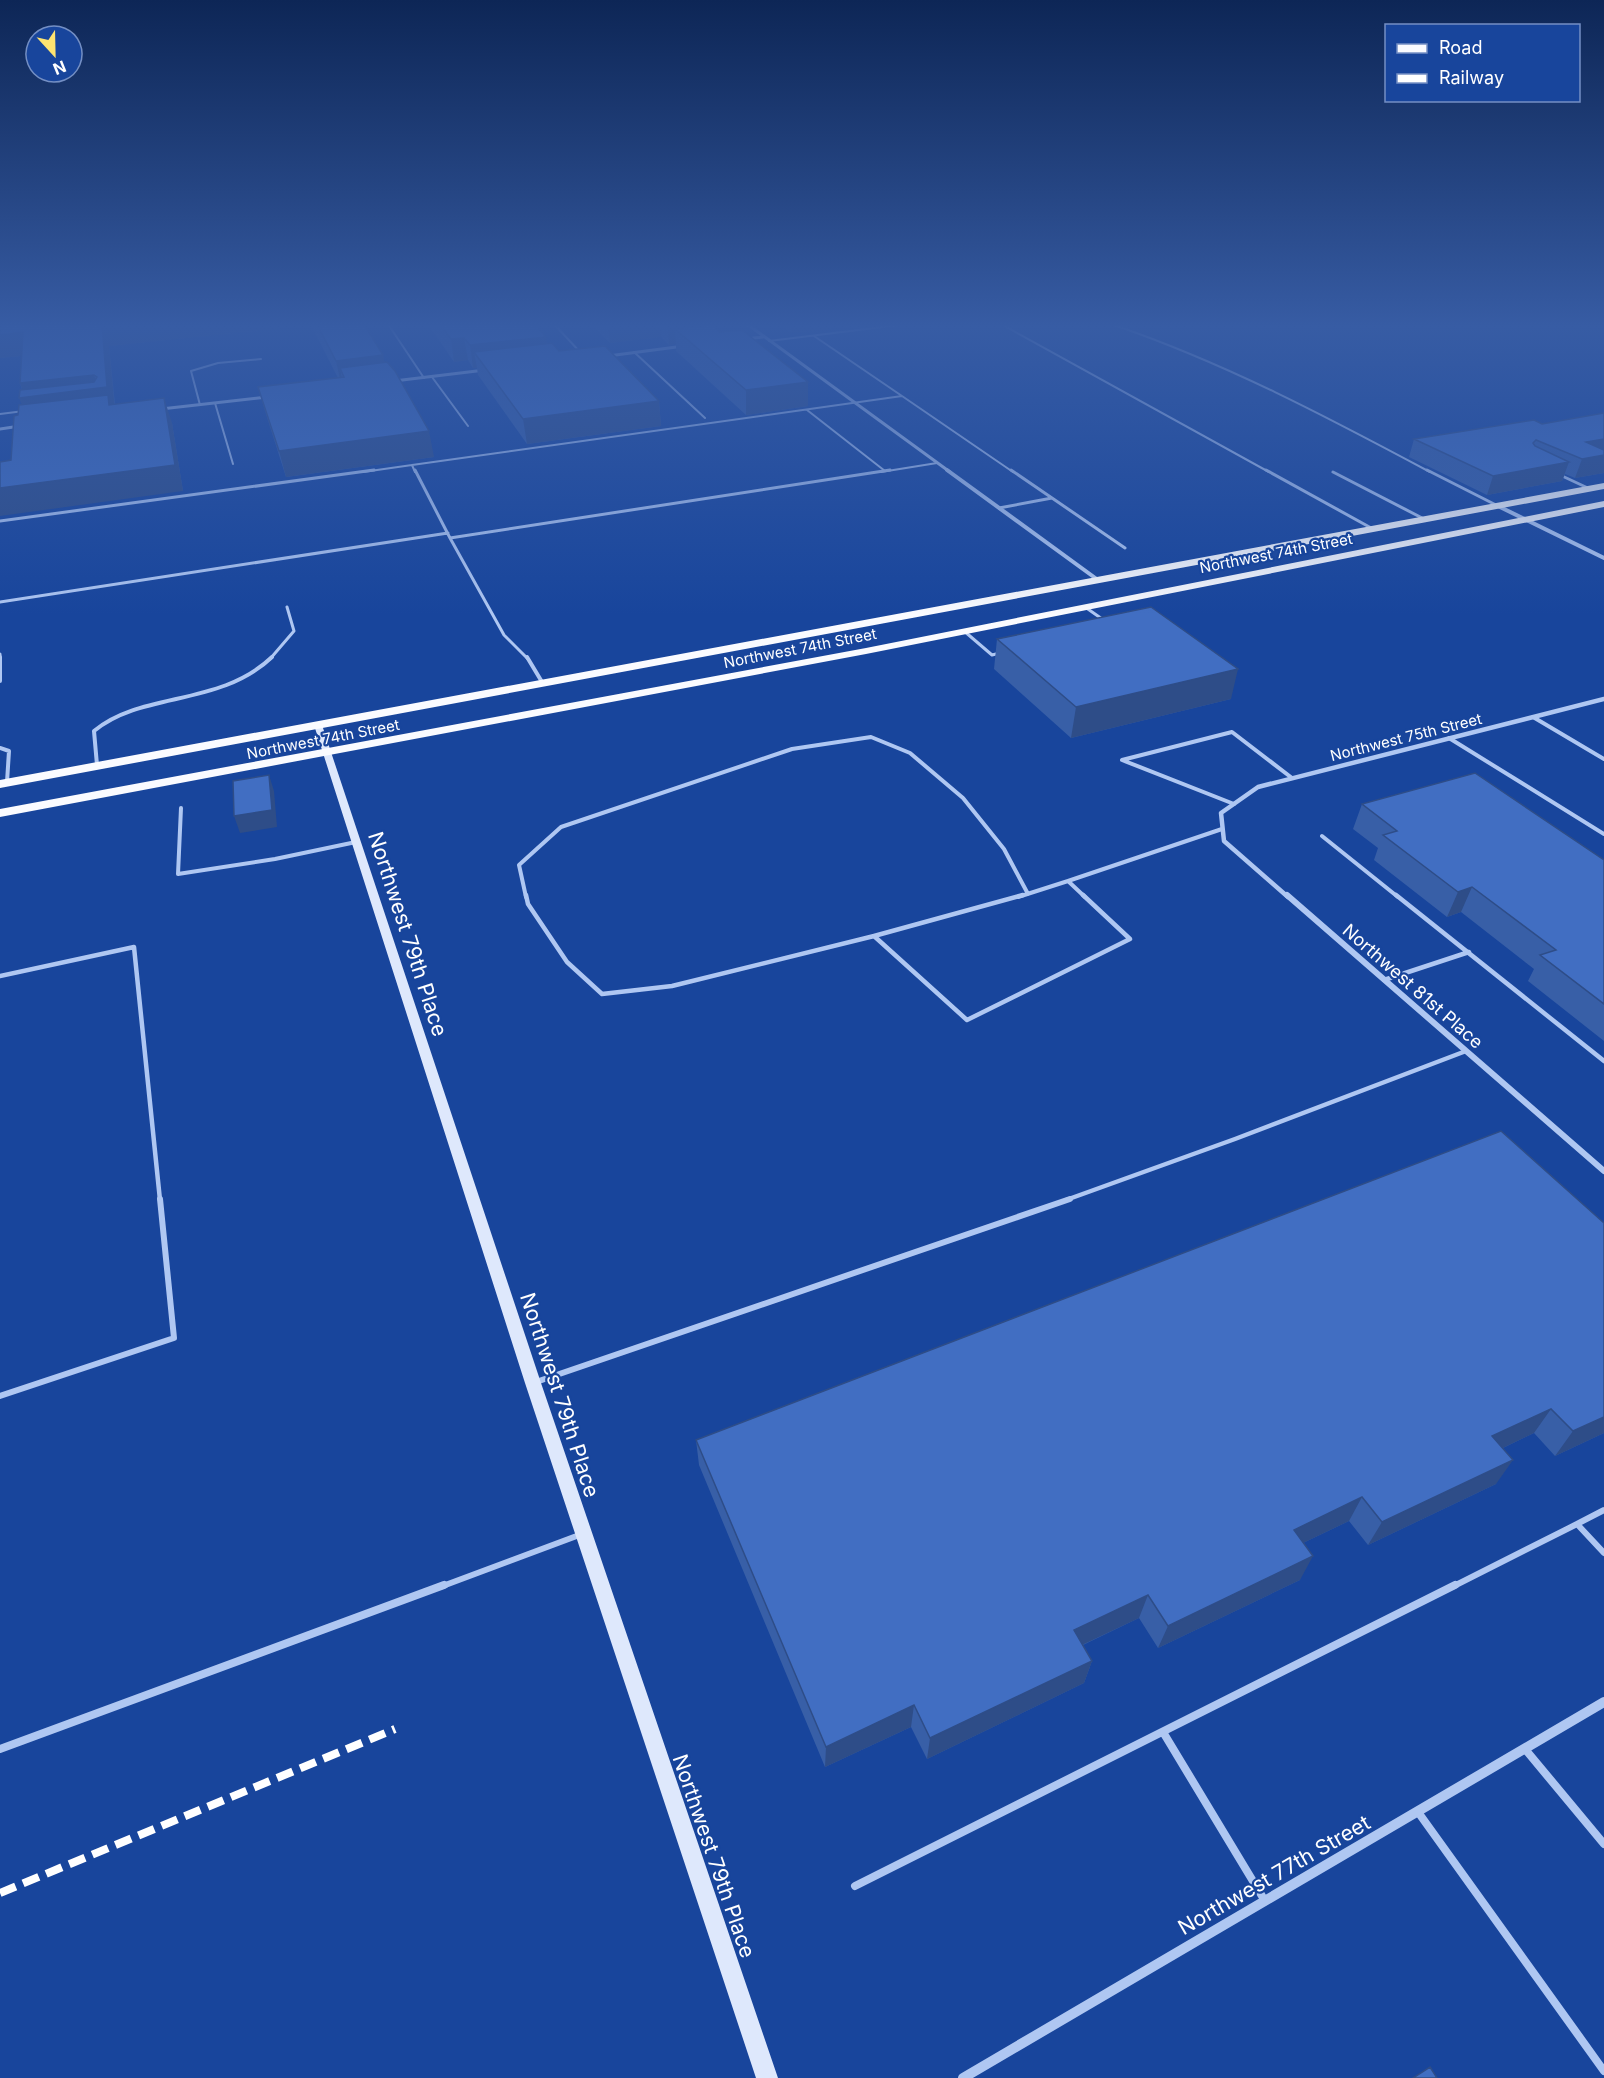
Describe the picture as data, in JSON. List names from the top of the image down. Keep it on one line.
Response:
{"streets":{"main road":["Northwest 74th Street","Northwest 79th Place"],"street":["Northwest 75th Street","Northwest 81st Place","Northwest 77th Street"]},"crossings":[["Northwest 74th Street","Northwest 79th Place"],["Northwest 75th Street","Northwest 81st Place"]],"legend":["Road","Railway"],"north":"bottom"}
